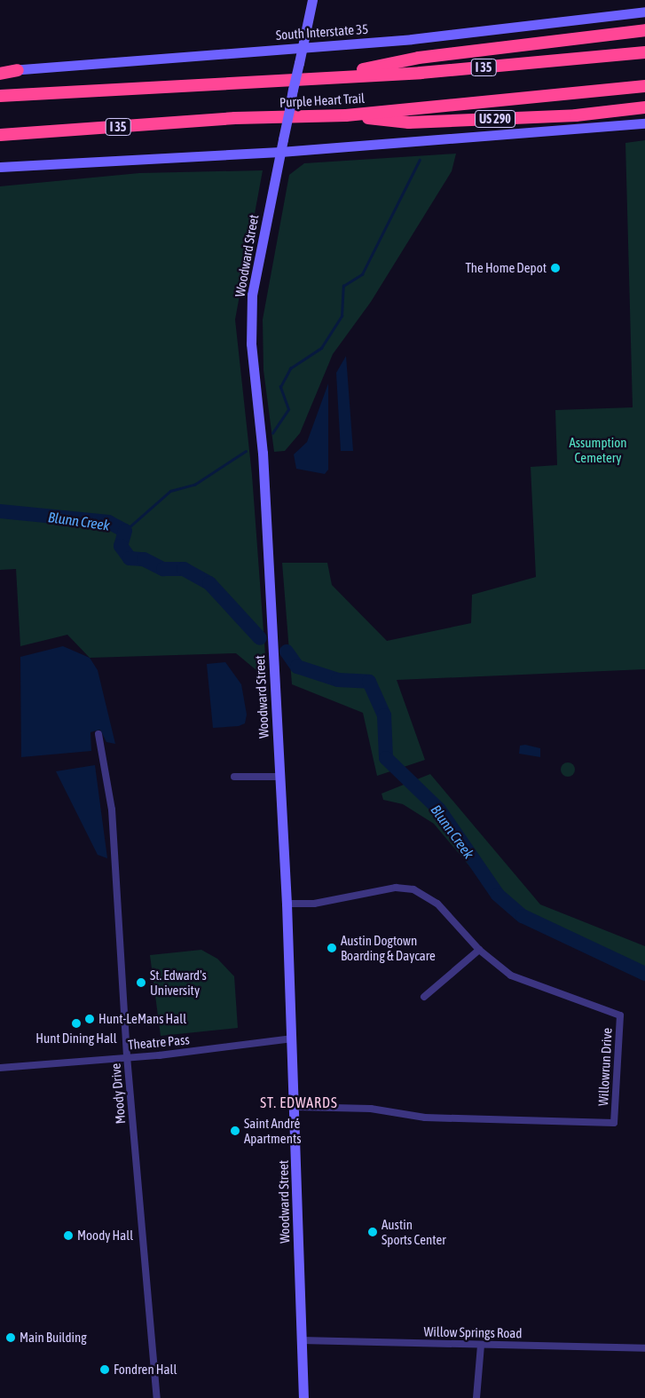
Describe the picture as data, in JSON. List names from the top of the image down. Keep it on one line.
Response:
{"streets":{"highway":["I 35","Purple Heart Trail","US 290"],"street":["South Interstate 35","Woodward Street","Theatre Pass","Willowrun Drive","Moody Drive","Willow Springs Road"]},"crossings":[["South Interstate 35","Woodward Street"],["Purple Heart Trail","US 290"],["Woodward Street","Theatre Pass"],["Woodward Street","Willowrun Drive"],["Woodward Street","Willow Springs Road"],["Theatre Pass","Moody Drive"]],"districts":["ST. EDWARDS"],"water":["Blunn Creek"],"parks":["Assumption Cemetery"],"places":["The Home Depot","Austin Dogtown Boarding & Daycare","St. Edward's University","Hunt-LeMans Hall","Hunt Dining Hall","Saint André Apartments","Austin Sports Center","Moody Hall","Main Building","Fondren Hall"]}
